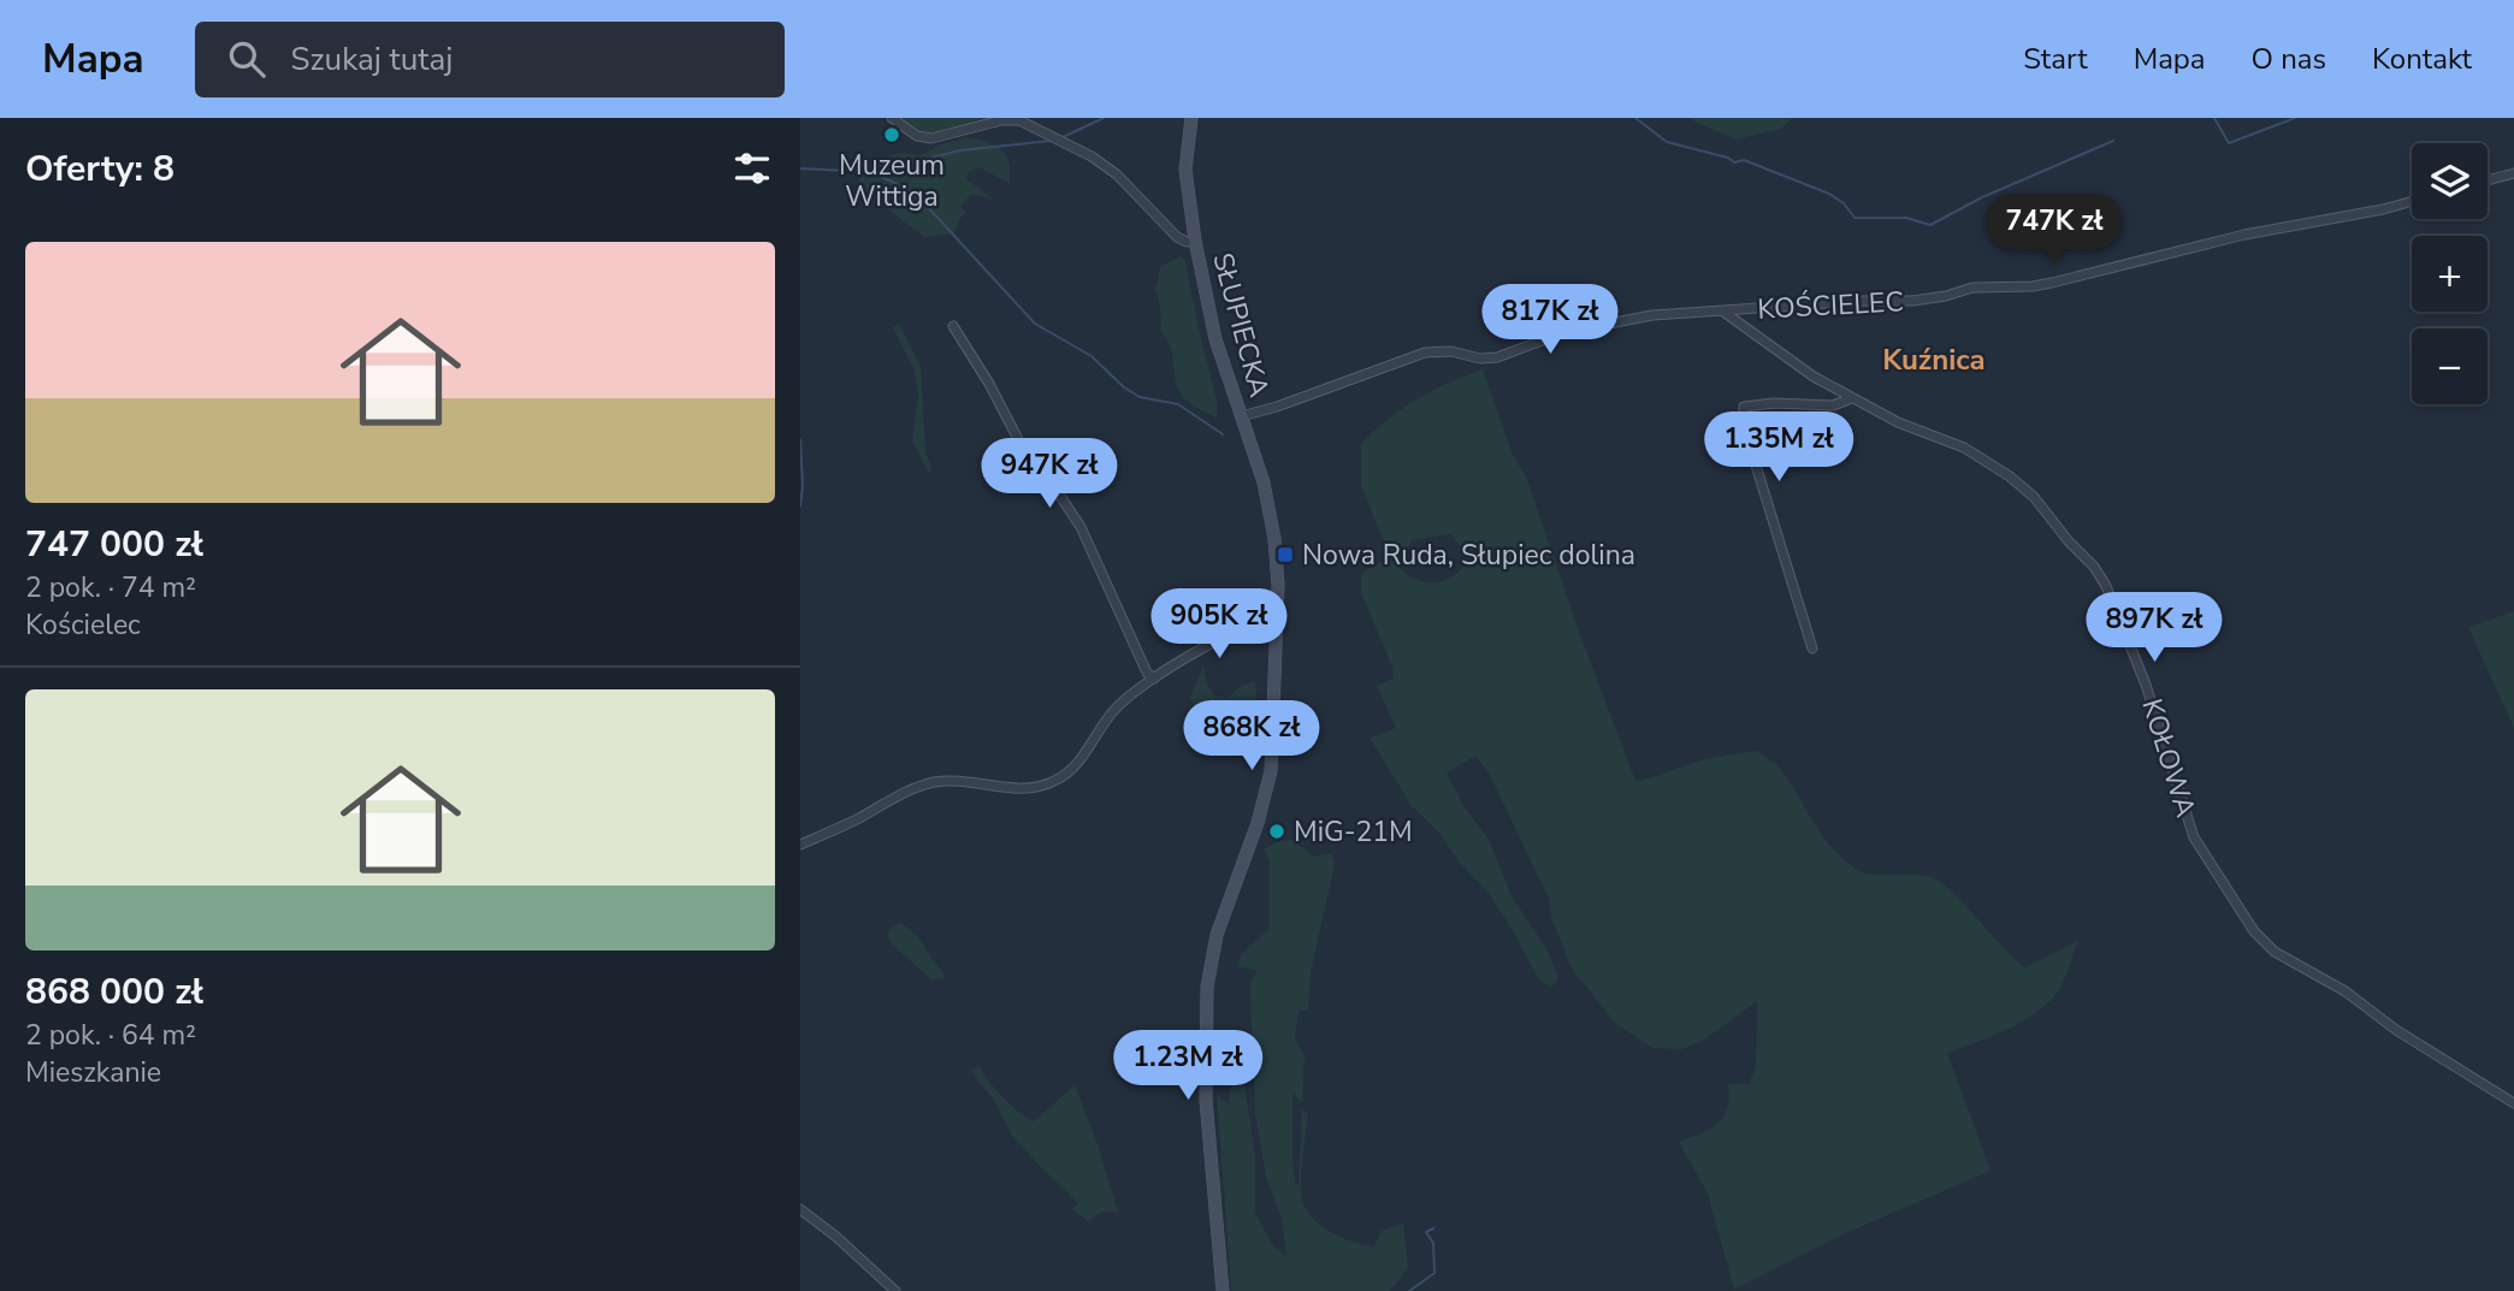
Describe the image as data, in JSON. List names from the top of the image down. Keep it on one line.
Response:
{"streets":{"main road":["SŁUPIECKA"],"street":["KOŚCIELEC","KOŁOWA"]},"crossings":[["KOŚCIELEC","SŁUPIECKA"],["KOŚCIELEC","KOŁOWA"]],"districts":["Kuźnica"],"places":{"other":["Muzeum Wittiga","MiG-21M"],"transit":["Nowa Ruda, Słupiec dolina"]},"page":{"header":"Mapa","search":"Szukaj tutaj","nav":["Start","Mapa","O nas","Kontakt"],"heading":"Oferty: 8","map_buttons":["+","−"],"price":["747K zł","817K zł","1.35M zł","947K zł","905K zł","897K zł","868K zł","1.23M zł"],"list":[{"name":"747 000 zł","note":"2 pok. · 74 m² · Kościelec"},{"name":"868 000 zł","note":"2 pok. · 64 m² · Mieszkanie"}]}}
